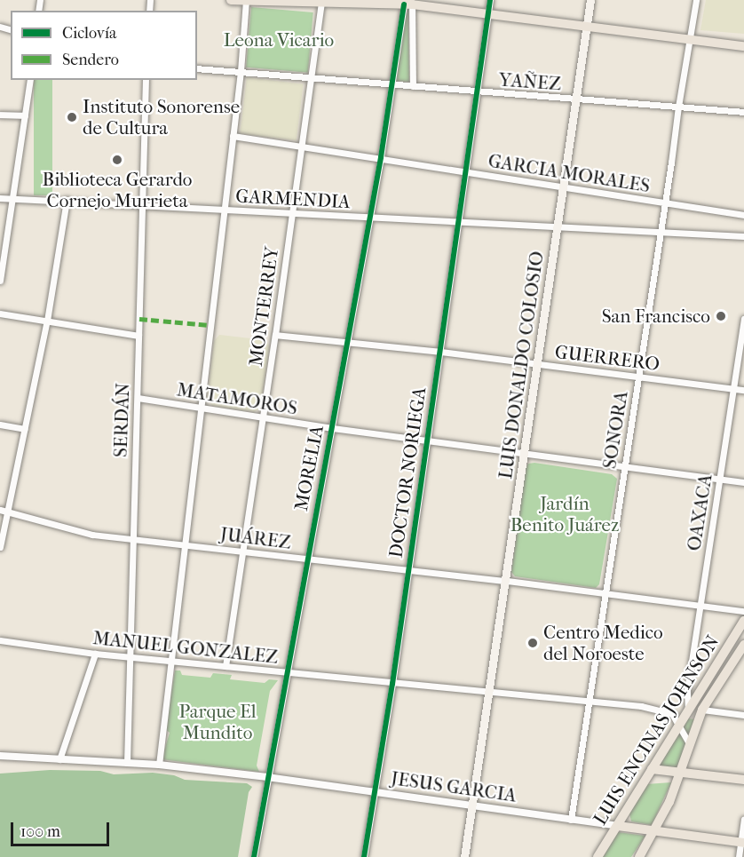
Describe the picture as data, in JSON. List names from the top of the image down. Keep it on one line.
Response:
{"streets":{"main road":["LUIS DONALDO COLOSIO","LUIS ENCINAS JOHNSON"],"street":["YAÑEZ","GARCIA MORALES","GARMENDIA","MONTERREY","GUERRERO","MATAMOROS","SERDÁN","SONORA","MORELIA","DOCTOR NORIEGA","OAXACA","JUÁREZ","MANUEL GONZALEZ","JESUS GARCIA"]},"crossings":[["YAÑEZ","MONTERREY"],["YAÑEZ","LUIS DONALDO COLOSIO"],["YAÑEZ","SONORA"],["YAÑEZ","MORELIA"],["YAÑEZ","DOCTOR NORIEGA"],["GARCIA MORALES","MONTERREY"],["GARCIA MORALES","LUIS DONALDO COLOSIO"],["GARCIA MORALES","SONORA"],["GARCIA MORALES","MORELIA"],["GARCIA MORALES","DOCTOR NORIEGA"],["GARMENDIA","MONTERREY"],["GARMENDIA","LUIS DONALDO COLOSIO"],["GARMENDIA","SERDÁN"],["GARMENDIA","SONORA"],["GARMENDIA","MORELIA"],["GARMENDIA","DOCTOR NORIEGA"],["MONTERREY","GUERRERO"],["MONTERREY","MATAMOROS"],["MONTERREY","JUÁREZ"],["MONTERREY","MANUEL GONZALEZ"],["GUERRERO","LUIS DONALDO COLOSIO"],["GUERRERO","SONORA"],["GUERRERO","MORELIA"],["GUERRERO","DOCTOR NORIEGA"],["GUERRERO","OAXACA"],["LUIS DONALDO COLOSIO","MATAMOROS"],["LUIS DONALDO COLOSIO","JUÁREZ"],["LUIS DONALDO COLOSIO","MANUEL GONZALEZ"],["LUIS DONALDO COLOSIO","JESUS GARCIA"],["MATAMOROS","SERDÁN"],["MATAMOROS","SONORA"],["MATAMOROS","MORELIA"],["MATAMOROS","DOCTOR NORIEGA"],["MATAMOROS","OAXACA"],["SERDÁN","JUÁREZ"],["SERDÁN","MANUEL GONZALEZ"],["SERDÁN","JESUS GARCIA"],["SONORA","JUÁREZ"],["SONORA","MANUEL GONZALEZ"],["SONORA","JESUS GARCIA"],["MORELIA","JUÁREZ"],["MORELIA","MANUEL GONZALEZ"],["MORELIA","JESUS GARCIA"],["DOCTOR NORIEGA","JUÁREZ"],["DOCTOR NORIEGA","MANUEL GONZALEZ"],["DOCTOR NORIEGA","JESUS GARCIA"],["OAXACA","JUÁREZ"],["OAXACA","LUIS ENCINAS JOHNSON"],["MANUEL GONZALEZ","LUIS ENCINAS JOHNSON"],["LUIS ENCINAS JOHNSON","JESUS GARCIA"]],"parks":["Leona Vicario","Jardín Benito Juárez","Parque El Mundito"],"places":["Instituto Sonorense de Cultura","Biblioteca Gerardo Cornejo Murrieta","San Francisco","Centro Medico del Noroeste"],"legend":["Ciclovía","Sendero"],"scale_bar":"100 m"}
